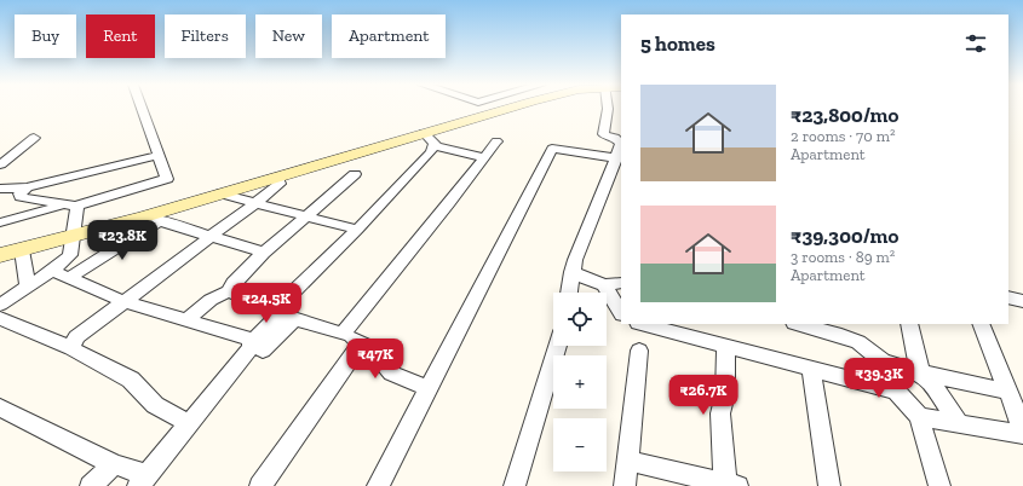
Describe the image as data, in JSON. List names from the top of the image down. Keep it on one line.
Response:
{"page":{"chip":["Buy","Rent","Filters","New","Apartment"],"heading":"5 homes","list":[{"name":"₹23,800/mo","note":"2 rooms · 70 m² · Apartment"},{"name":"₹39,300/mo","note":"3 rooms · 89 m² · Apartment"}],"price":["₹23.8K","₹24.5K","₹47K","₹39.3K","₹26.7K"],"map_buttons":["+","−"]}}
